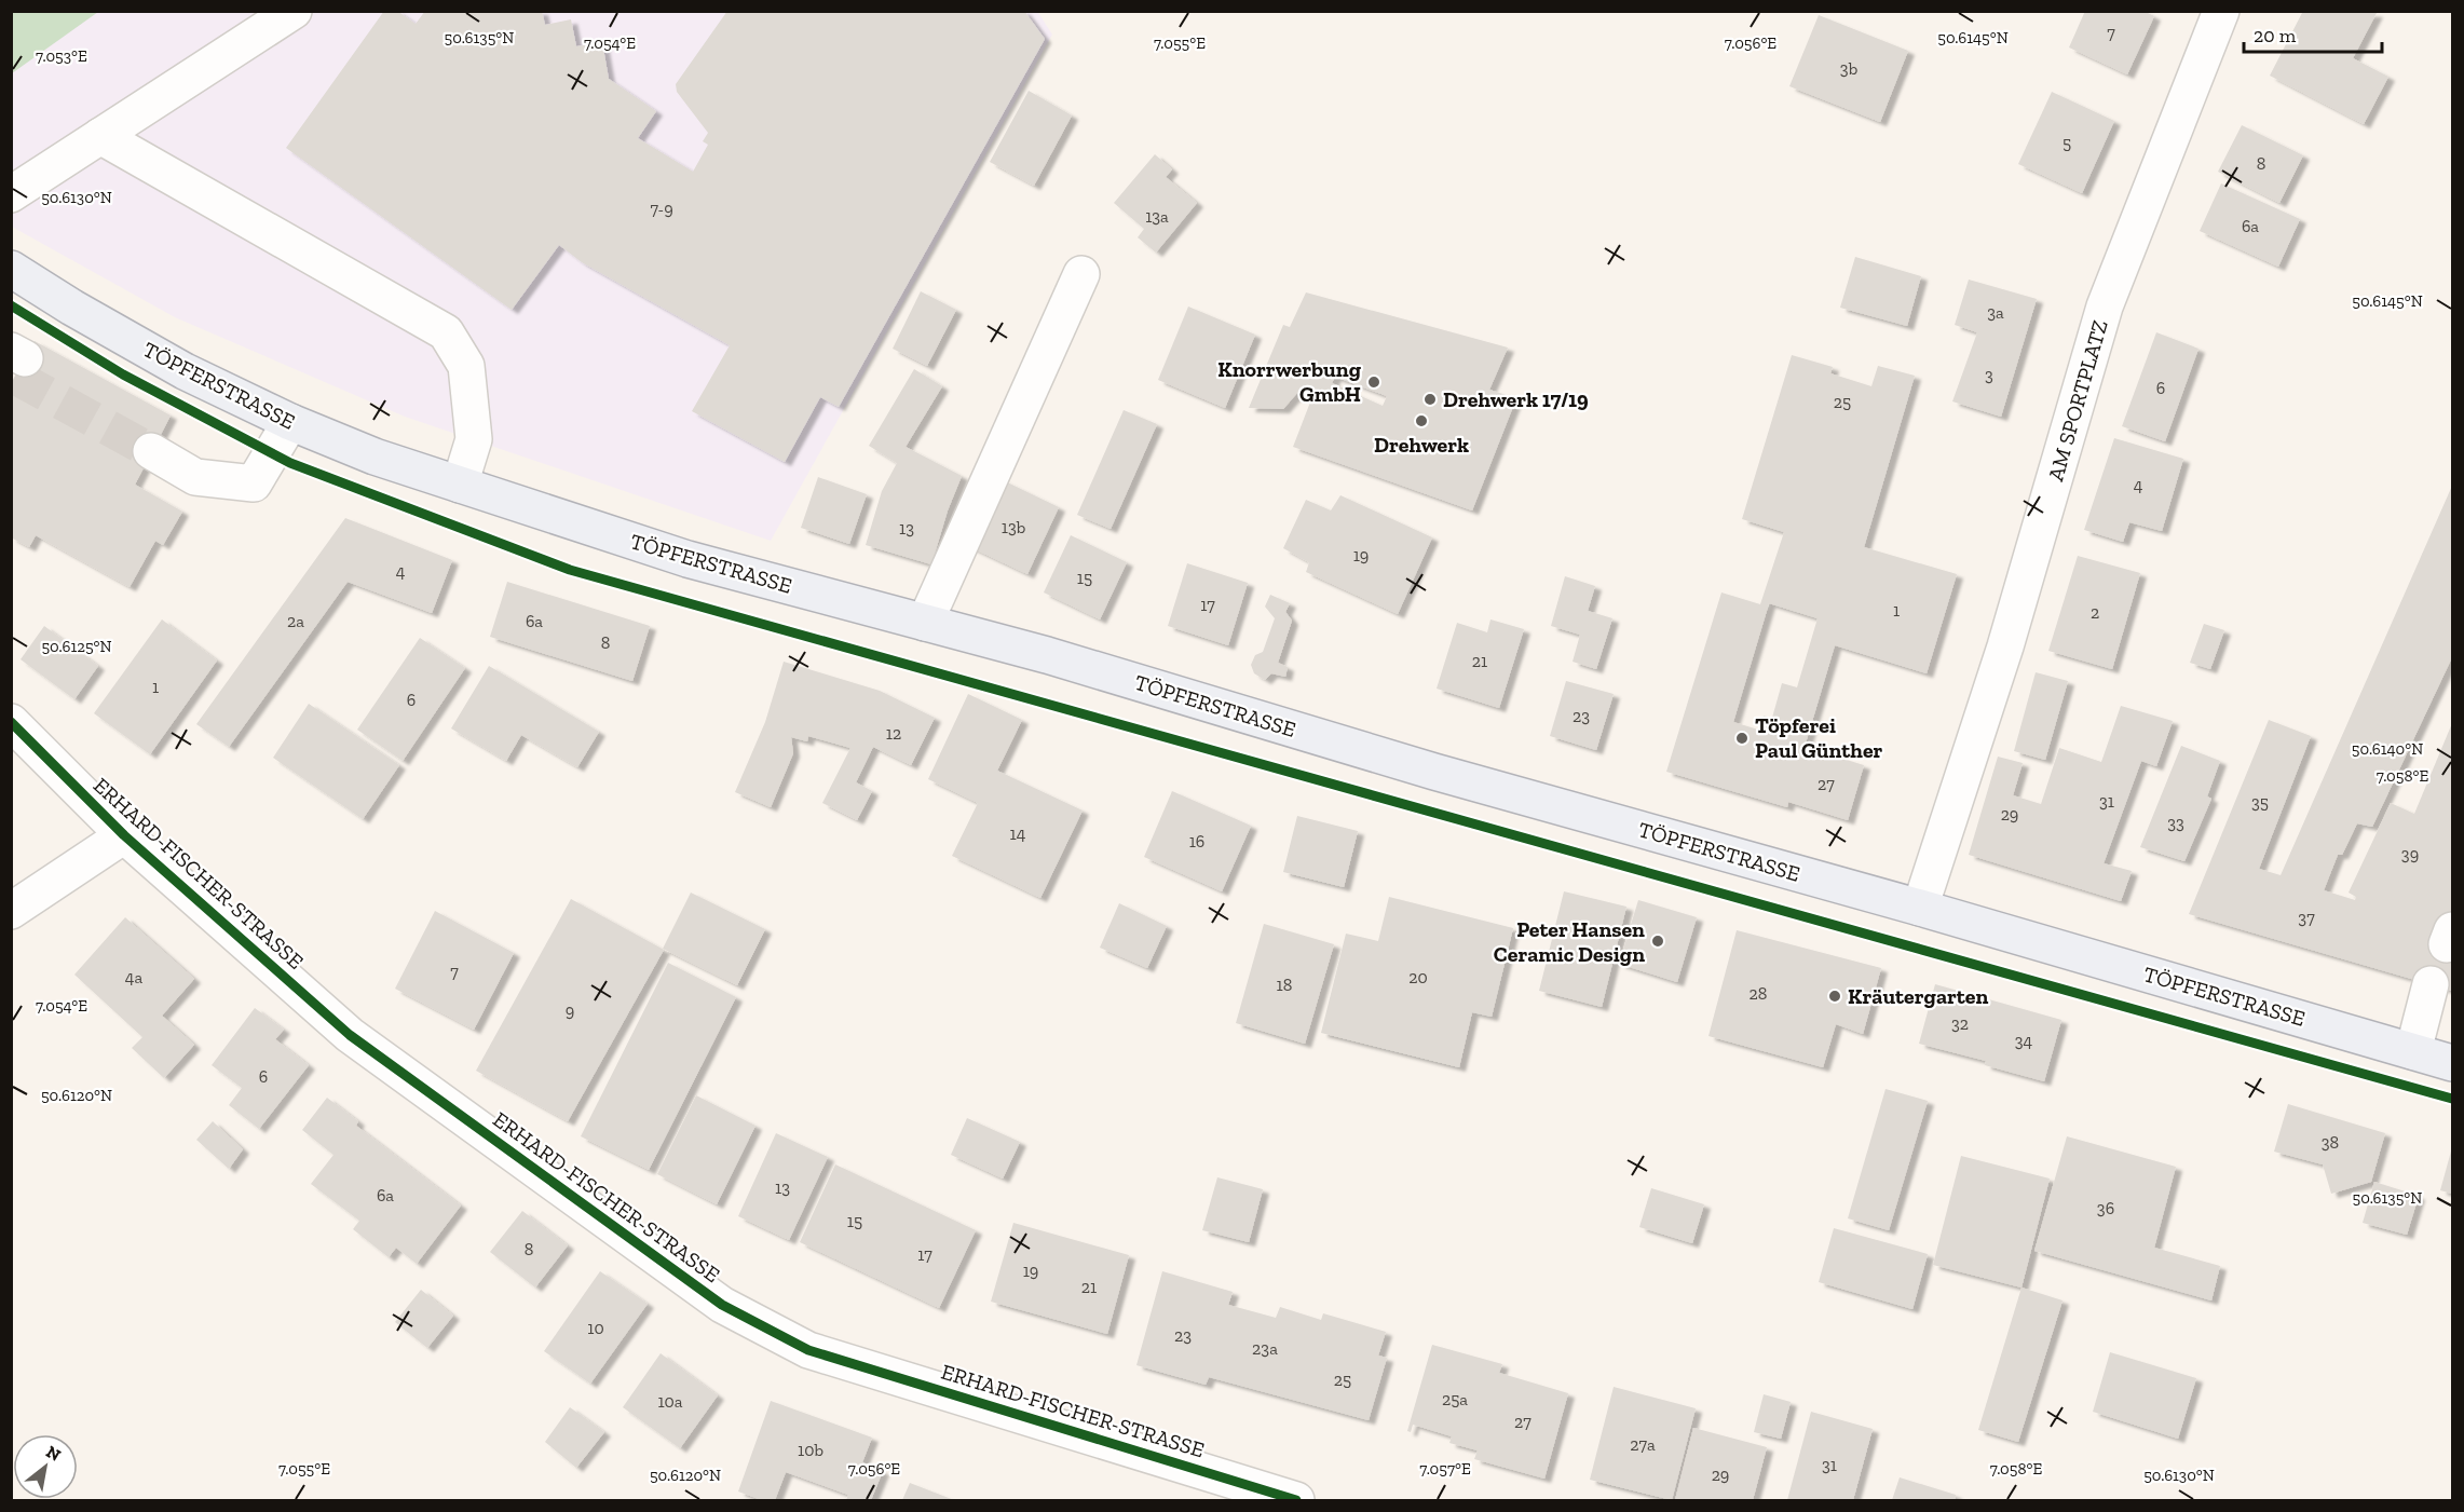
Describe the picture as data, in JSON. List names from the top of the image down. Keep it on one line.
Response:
{"streets":{"main road":["TÖPFERSTRASSE"],"street":["AM SPORTPLATZ","ERHARD-FISCHER-STRASSE"]},"crossings":[["TÖPFERSTRASSE","AM SPORTPLATZ"]],"places":["Knorrwerbung GmbH","Drehwerk 17/19","Drehwerk","Töpferei Paul Günther","Peter Hansen Ceramic Design","Kräutergarten"],"house_numbers":["7","3b","5","8","7-9","13a","6a","3a","3","6","25","4","13b","13","19","4","15","17","1","2","2a","6a","8","21","1","6","23","12","27","31","35","29","33","14","16","39","37","7","4a","20","18","28","9","32","34","6","38","13","6a","36","15","8","17","19","21","10","23","23a","25","25a","10a","27","27a","10b","31","29"],"scale_bar":"20 m","north":"top right","coordinates":["50.6135°N","50.6145°N","7.054°E","7.055°E","7.056°E","7.053°E","50.6130°N","50.6125°N","50.6140°N","7.058°E","50.6120°N","7.057°E"]}
